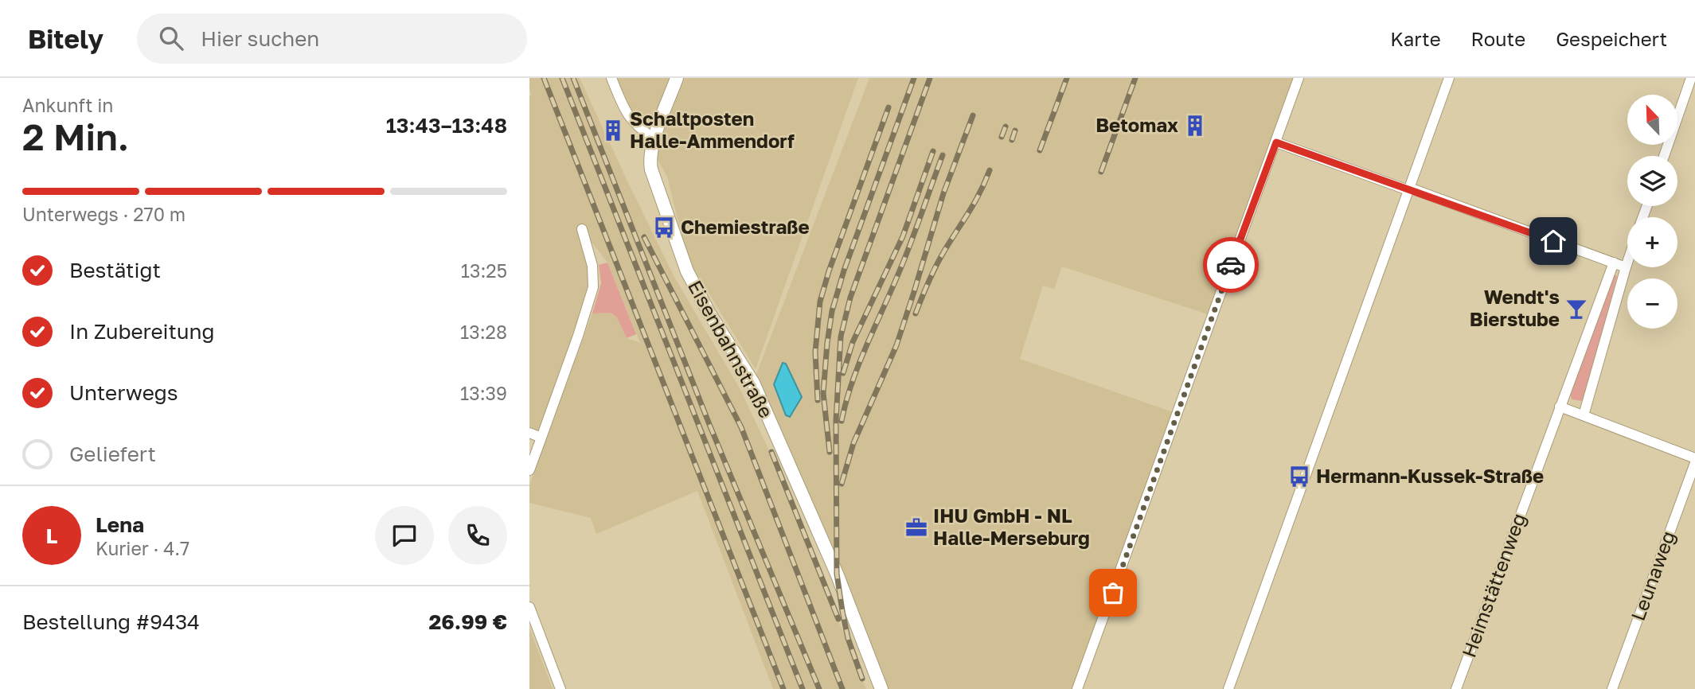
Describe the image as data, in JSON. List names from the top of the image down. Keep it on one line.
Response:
{"streets":{"street":["Eisenbahnstraße","Leunaweg","Heimstättenweg"]},"places":{"building":["Betomax","Schaltposten Halle-Ammendorf"],"bus stop":["Chemiestraße","Hermann-Kussek-Straße"],"bar":["Wendt's Bierstube"],"office":["IHU GmbH - NL Halle-Merseburg"]},"north":"top left","page":{"header":"Bitely","search":"Hier suchen","nav":["Karte","Route","Gespeichert"],"heading":["2 Min.","Ankunft in","13:43–13:48"],"panel":["Lena","Kurier · 4.7","Bestellung #9434","26.99 €"],"map_buttons":["+","−"],"bar":"Unterwegs · 270 m","list":[["Bestätigt","13:25"],["In Zubereitung","13:28"],["Unterwegs","13:39"],"Geliefert"],"round":"L"}}
